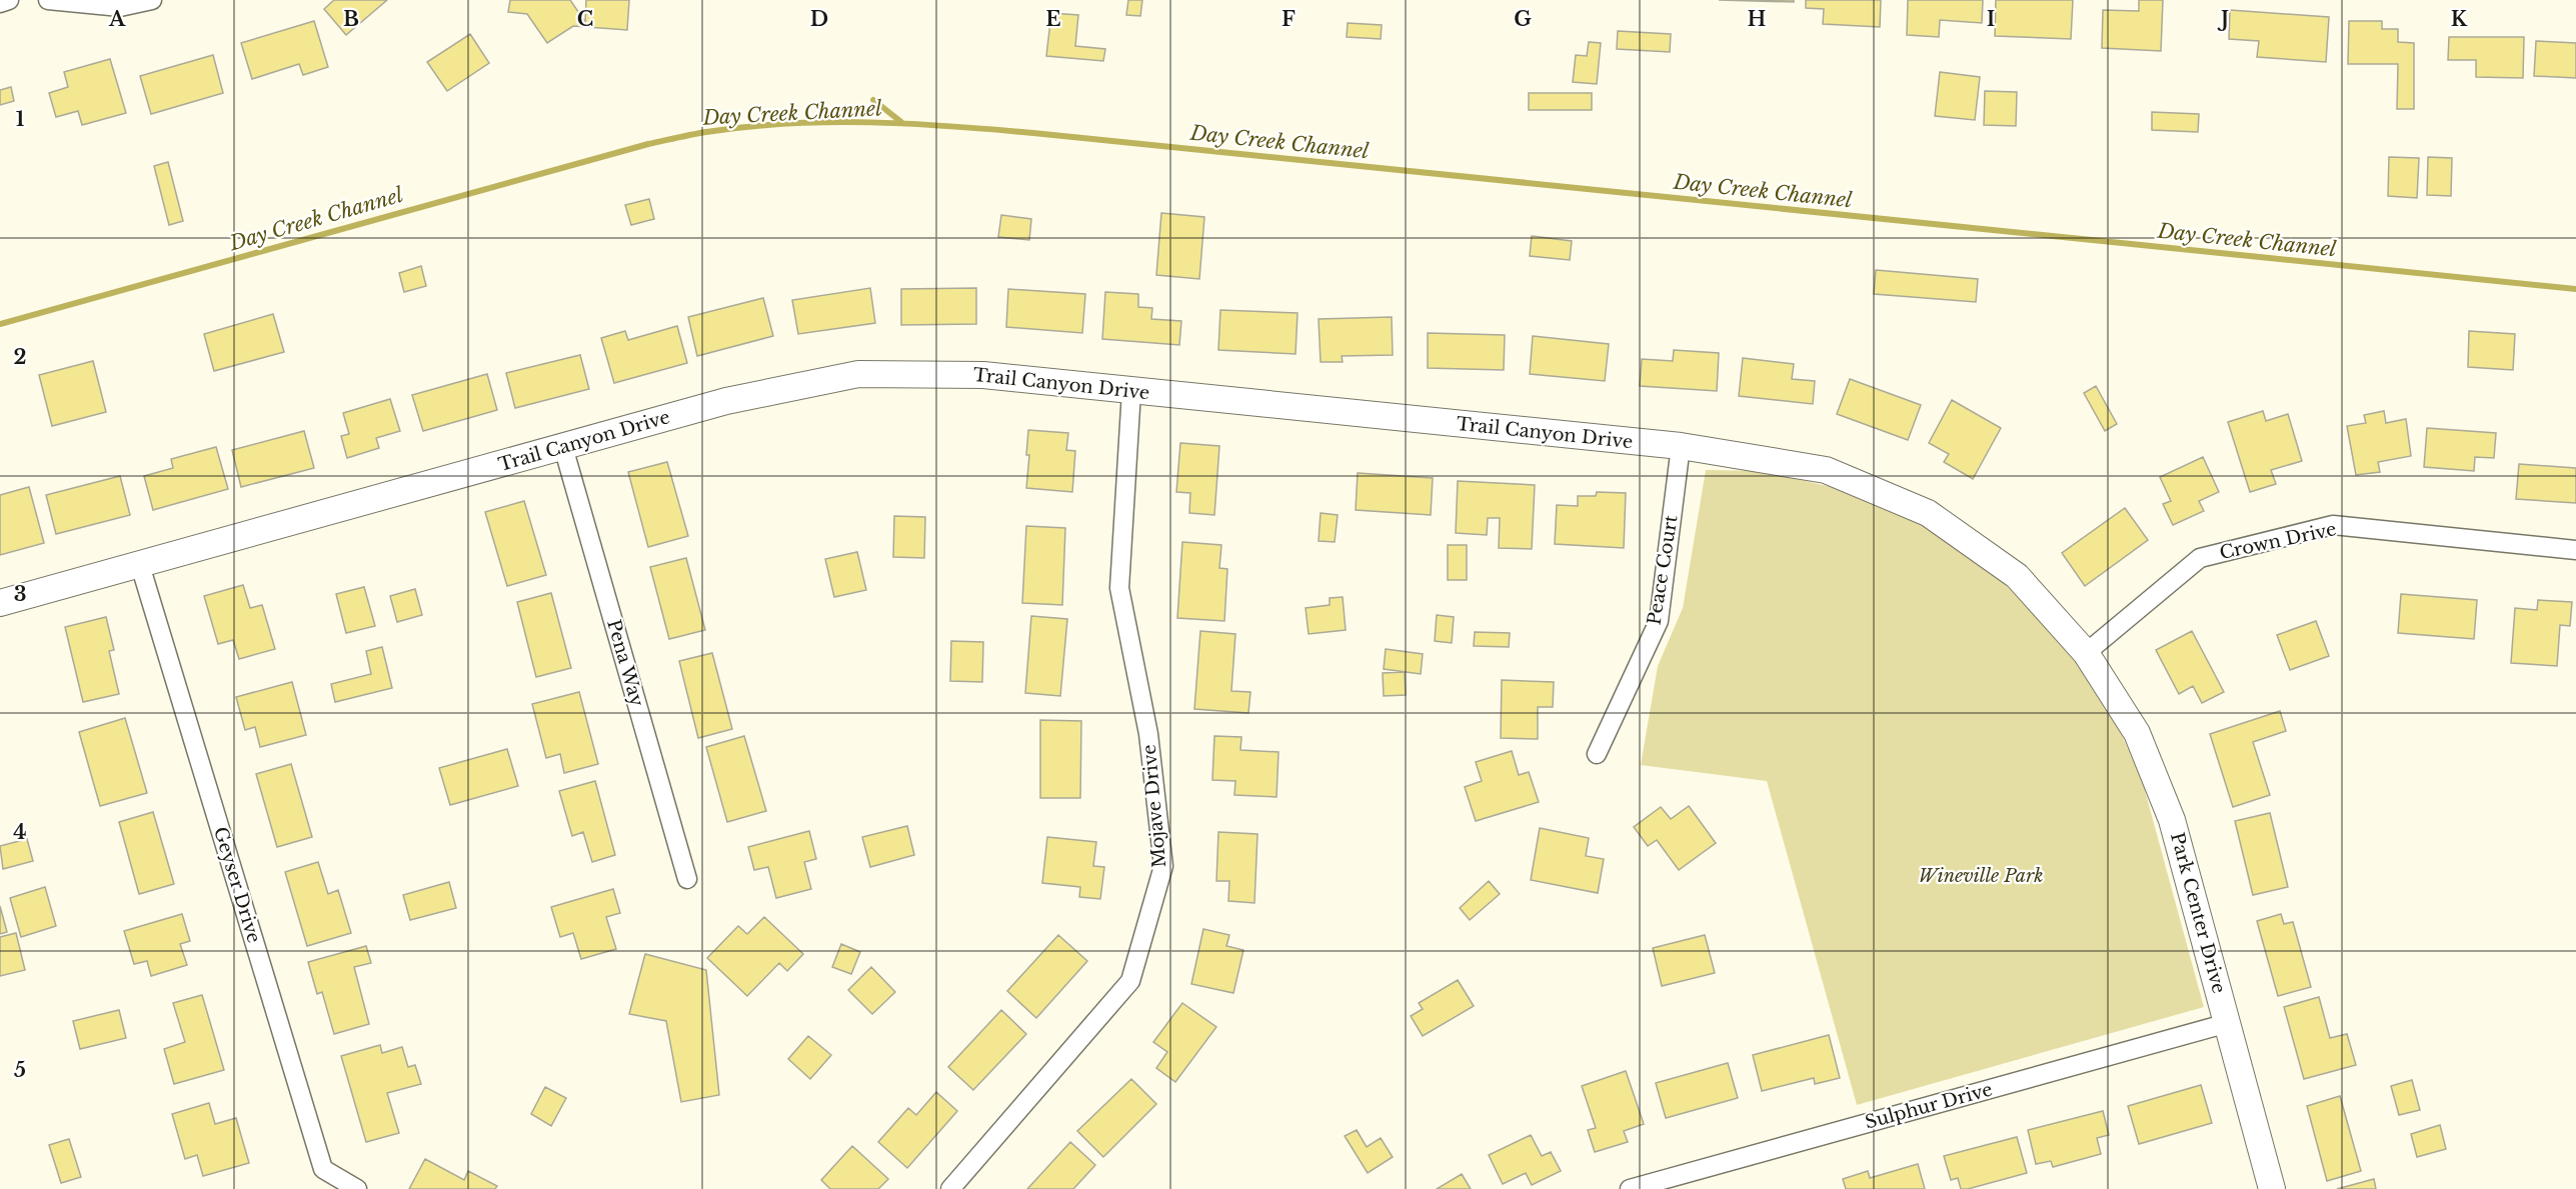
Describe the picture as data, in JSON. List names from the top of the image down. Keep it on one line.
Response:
{"streets":{"street":["Trail Canyon Drive","Crown Drive","Peace Court","Pena Way","Mojave Drive","Geyser Drive","Park Center Drive","Sulphur Drive"]},"crossings":[["Trail Canyon Drive","Crown Drive"],["Trail Canyon Drive","Peace Court"],["Trail Canyon Drive","Pena Way"],["Trail Canyon Drive","Mojave Drive"],["Trail Canyon Drive","Geyser Drive"],["Trail Canyon Drive","Park Center Drive"],["Crown Drive","Park Center Drive"],["Park Center Drive","Sulphur Drive"]],"water":["Day Creek Channel"],"parks":["Wineville Park"],"grid":{"columns":["A","B","C","D","E","F","G","H","I","J","K"],"rows":["1","2","3","4","5"]}}
